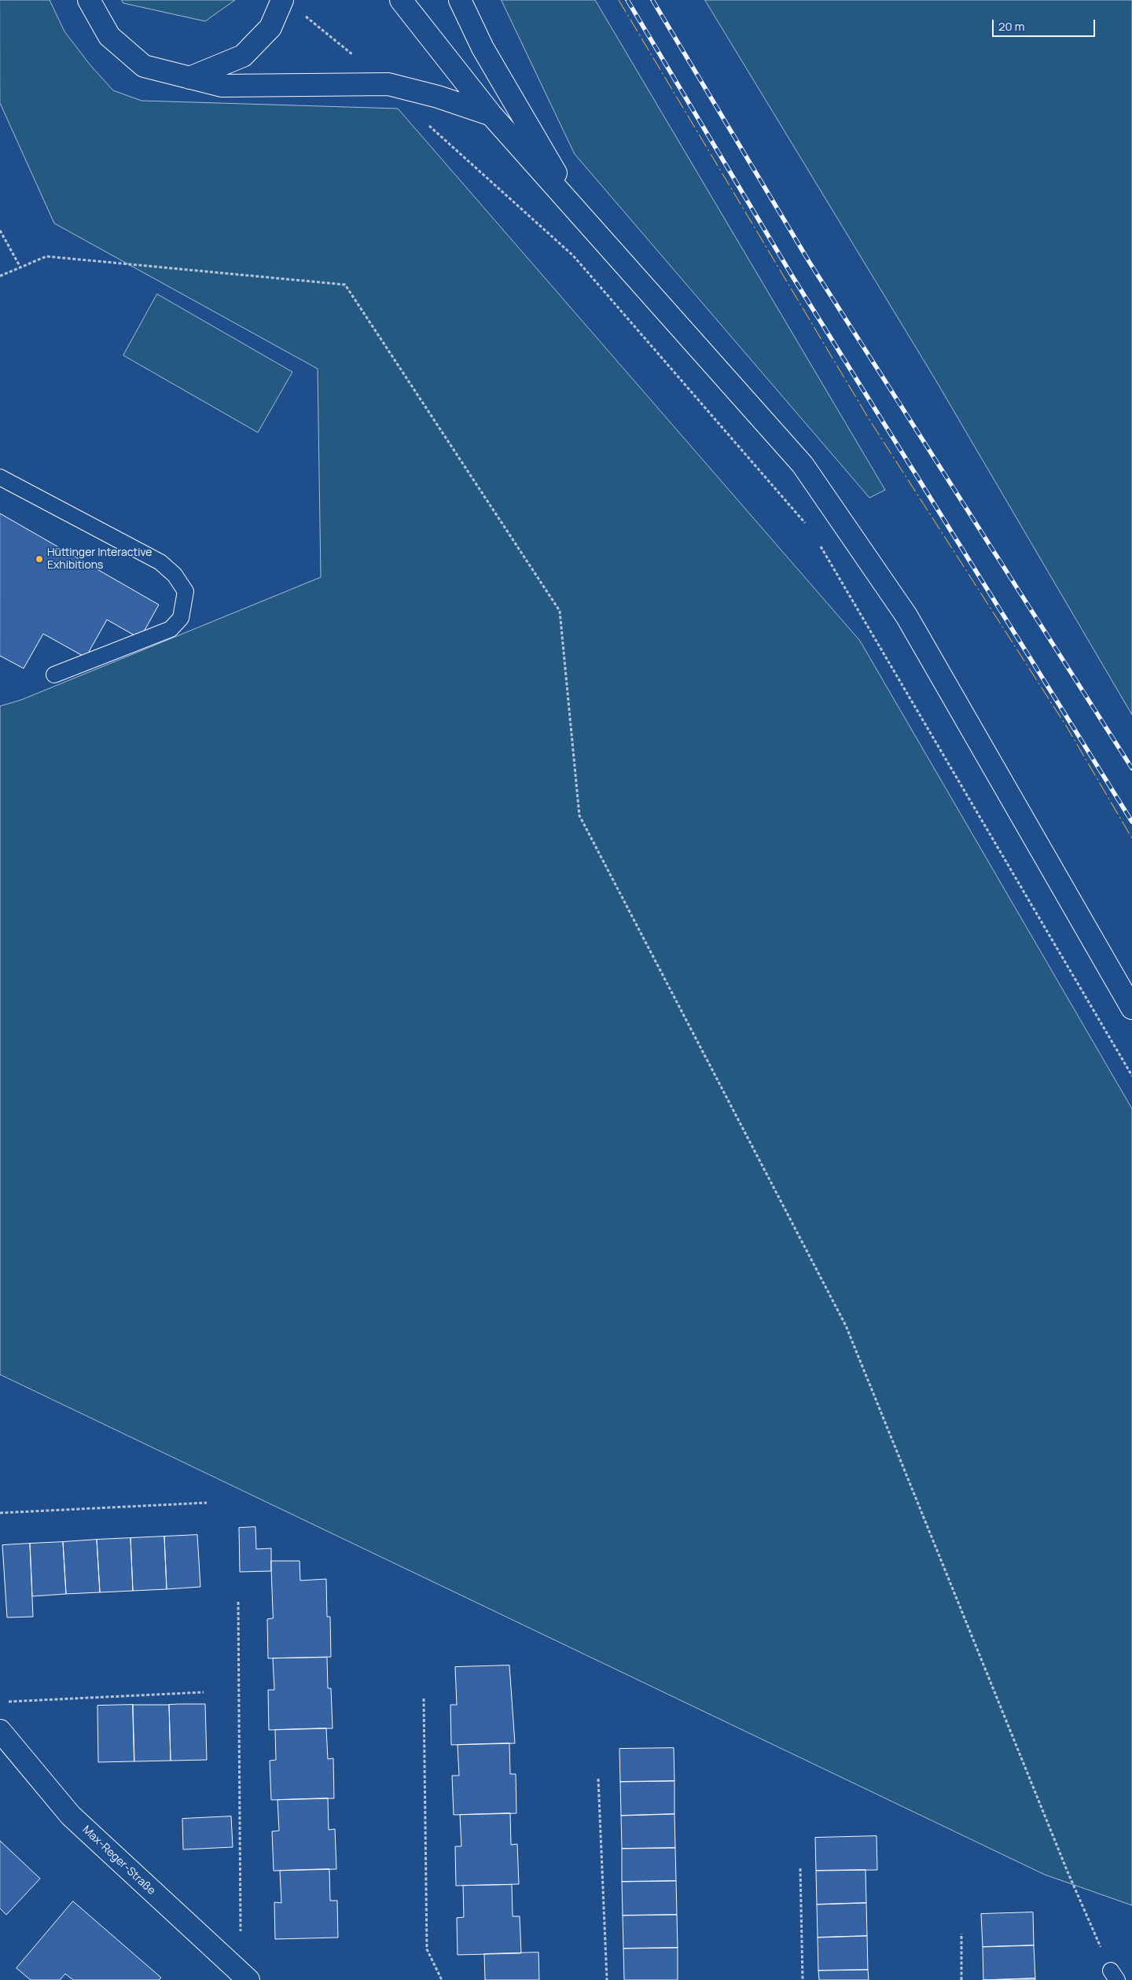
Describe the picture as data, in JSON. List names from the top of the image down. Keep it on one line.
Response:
{"streets":{"main road":["Max-Reger-Straße"]},"places":["Hüttinger Interactive Exhibitions"],"scale_bar":"20 m"}
